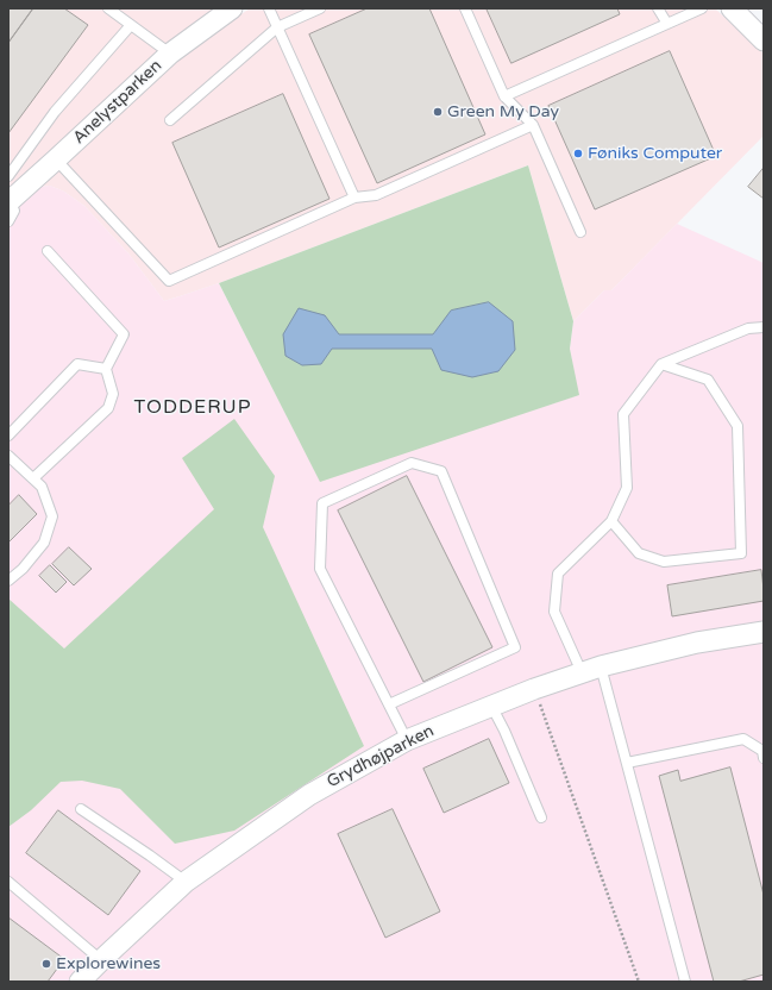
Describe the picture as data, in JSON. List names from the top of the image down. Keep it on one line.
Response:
{"streets":{"street":["Anelystparken","Grydhøjparken"]},"districts":["TODDERUP"],"places":["Green My Day","Føniks Computer","Explorewines"]}
